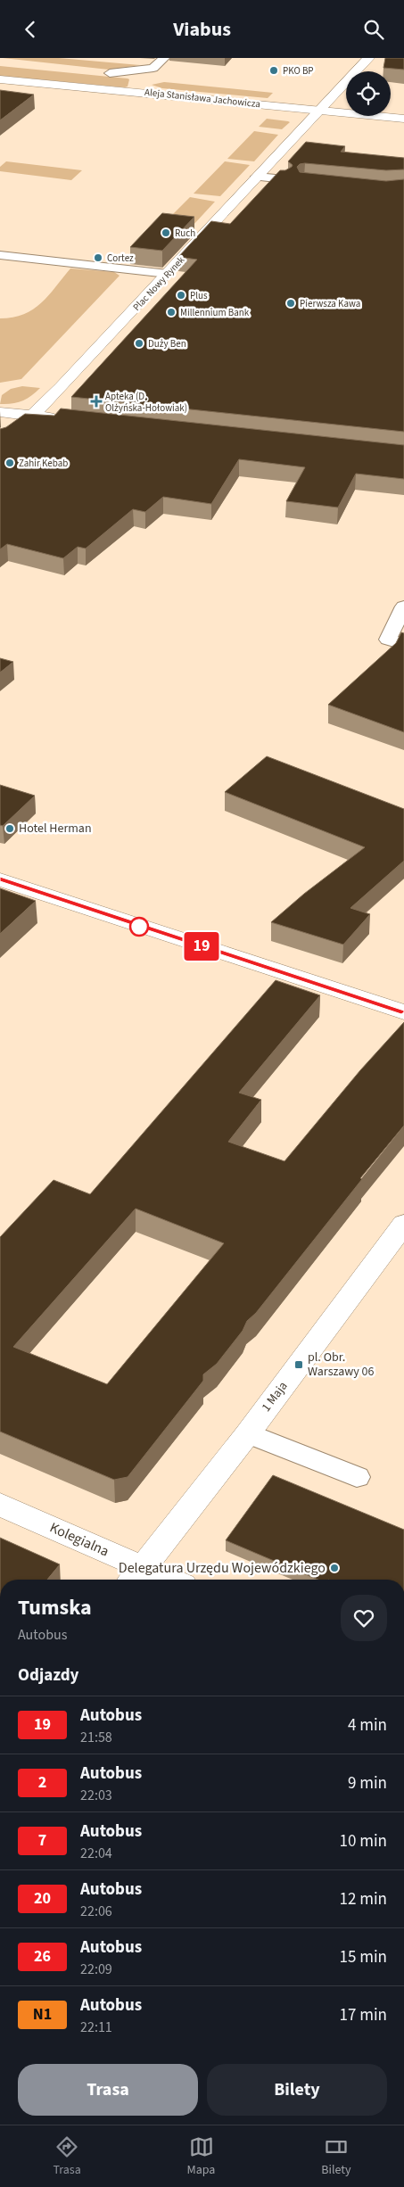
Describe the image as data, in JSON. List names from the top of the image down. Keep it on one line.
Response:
{"streets":{"street":["Aleja Stanisława Jachowicza","Plac Nowy Rynek","1 Maja","Kolegialna"]},"crossings":[["Aleja Stanisława Jachowicza","Plac Nowy Rynek"],["1 Maja","Kolegialna"]],"places":{"other":["PKO BP","Ruch","Cortez","Plus","Pierwsza Kawa","Millennium Bank","Duży Ben","Zahir Kebab","Hotel Herman","Delegatura Urzędu Wojewódzkiego"],"health":["Apteka (D. Olżyńska-Hołowiak)"],"transit":["pl. Obr. Warszawy 06"]},"lines":["bus line 19"],"page":{"header":"Viabus","on_map":"19","heading":[["Tumska","Autobus"],"Odjazdy"],"list":[{"mark":"19","name":"Autobus","note":"21:58","value":"4 min"},{"mark":"2","name":"Autobus","note":"22:03","value":"9 min"},{"mark":"7","name":"Autobus","note":"22:04","value":"10 min"},{"mark":"20","name":"Autobus","note":"22:06","value":"12 min"},{"mark":"26","name":"Autobus","note":"22:09","value":"15 min"},{"mark":"N1","name":"Autobus","note":"22:11","value":"17 min"}],"buttons":["Trasa","Bilety"],"tabs":["Trasa","Mapa","Bilety"]}}
